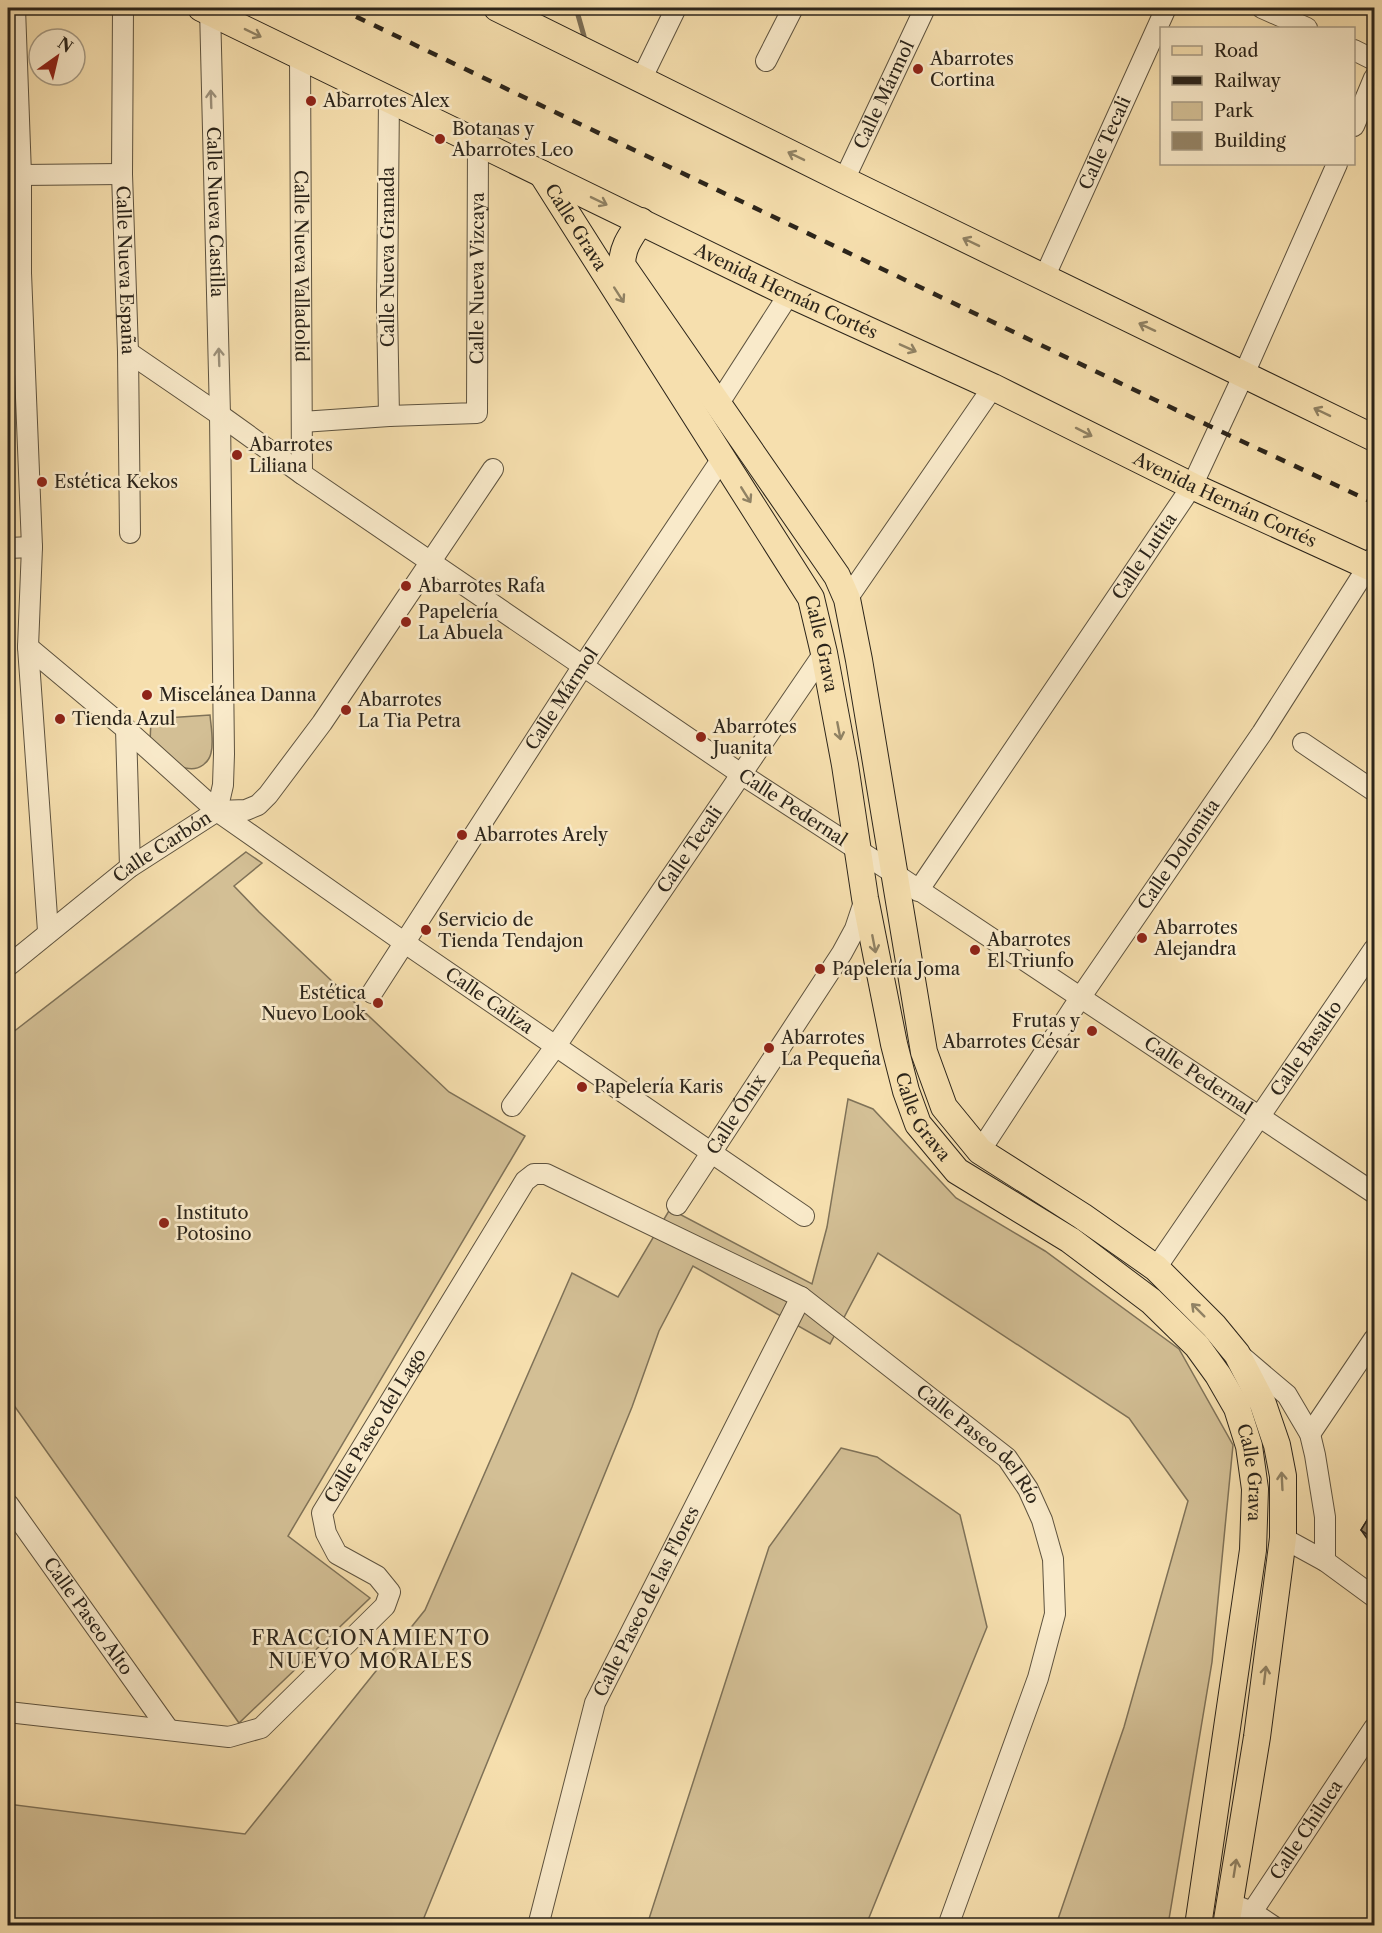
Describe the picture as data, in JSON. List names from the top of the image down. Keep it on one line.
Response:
{"streets":{"main road":["Calle Grava","Avenida Hernán Cortés"],"street":["Calle Mármol","Calle Tecali","Calle Nueva Castilla","Calle Nueva Granada","Calle Nueva Valladolid","Calle Nueva España","Calle Nueva Vizcaya","Calle Lutita","Calle Pedernal","Calle Carbón","Calle Dolomita","Calle Caliza","Calle Basalto","Calle Ónix","Calle Paseo del Lago","Calle Paseo del Río","Calle Paseo de las Flores","Calle Paseo Alto","Calle Chiluca"]},"crossings":[["Calle Mármol","Calle Grava"],["Calle Mármol","Calle Pedernal"],["Calle Mármol","Calle Caliza"],["Calle Tecali","Calle Grava"],["Calle Tecali","Calle Pedernal"],["Calle Tecali","Calle Caliza"],["Calle Nueva Castilla","Avenida Hernán Cortés"],["Calle Nueva Castilla","Calle Pedernal"],["Calle Nueva Castilla","Calle Carbón"],["Calle Nueva Castilla","Calle Caliza"],["Calle Grava","Avenida Hernán Cortés"],["Calle Grava","Calle Pedernal"],["Calle Grava","Calle Dolomita"],["Calle Grava","Calle Basalto"],["Calle Grava","Calle Ónix"],["Calle Grava","Calle Chiluca"],["Calle Nueva Granada","Calle Nueva Vizcaya"],["Calle Nueva Granada","Avenida Hernán Cortés"],["Calle Nueva Valladolid","Avenida Hernán Cortés"],["Calle Nueva Valladolid","Calle Pedernal"],["Calle Nueva España","Calle Pedernal"],["Calle Nueva Vizcaya","Avenida Hernán Cortés"],["Avenida Hernán Cortés","Calle Lutita"],["Avenida Hernán Cortés","Calle Dolomita"],["Calle Lutita","Calle Pedernal"],["Calle Pedernal","Calle Carbón"],["Calle Pedernal","Calle Dolomita"],["Calle Pedernal","Calle Basalto"],["Calle Carbón","Calle Caliza"],["Calle Caliza","Calle Ónix"],["Calle Paseo del Lago","Calle Paseo del Río"],["Calle Paseo del Lago","Calle Paseo Alto"],["Calle Paseo del Río","Calle Paseo de las Flores"]],"one_way":["Calle Nueva Castilla"],"districts":["FRACCIONAMIENTO NUEVO MORALES"],"places":["Abarrotes Cortina","Abarrotes Alex","Botanas y Abarrotes Leo","Abarrotes Liliana","Estética Kekos","Abarrotes Rafa","Papelería La Abuela","Miscelánea Danna","Abarrotes La Tia Petra","Tienda Azul","Abarrotes Juanita","Abarrotes Arely","Servicio de Tienda Tendajon","Abarrotes Alejandra","Abarrotes El Triunfo","Papelería Joma","Estética Nuevo Look","Frutas y Abarrotes César","Abarrotes La Pequeña","Papelería Karis","Instituto Potosino"],"legend":["Road","Railway","Park","Building"],"north":"top right"}
